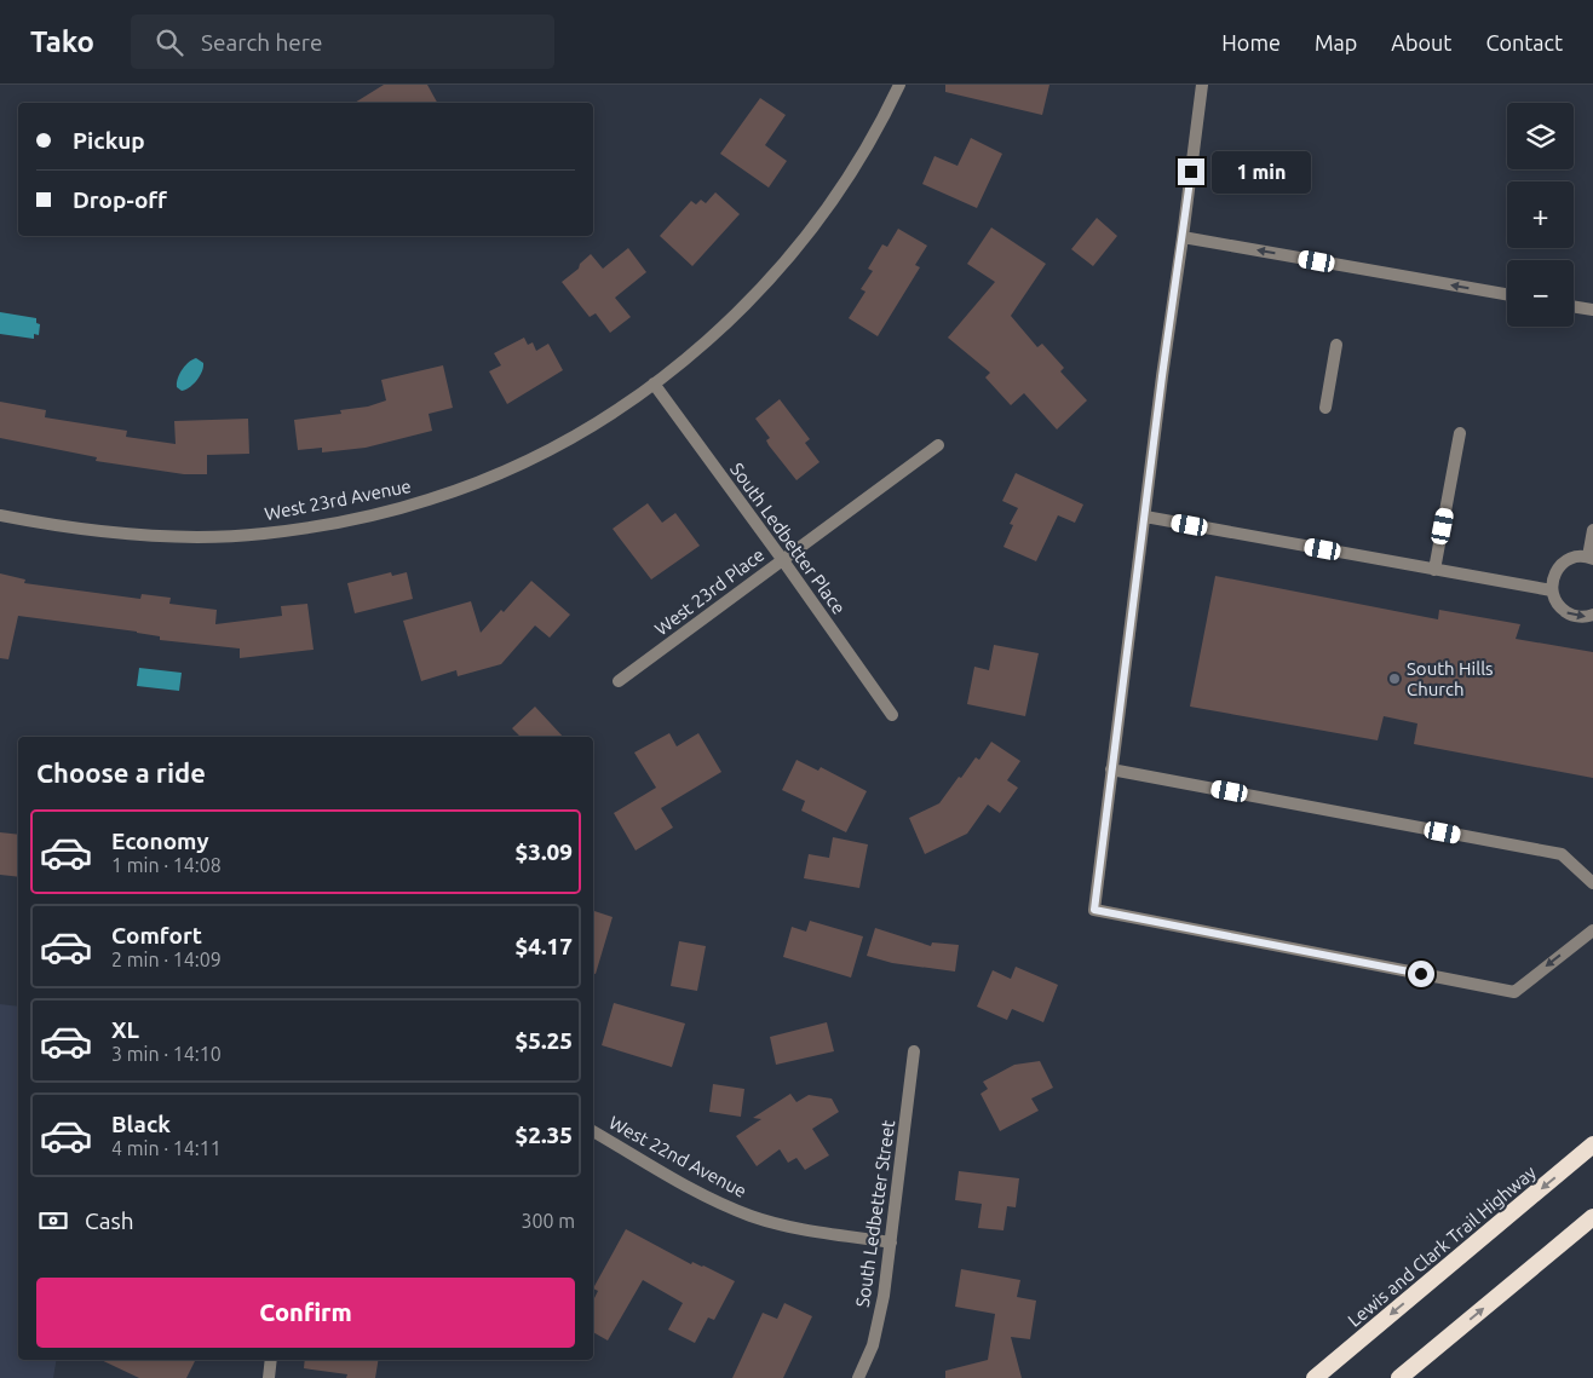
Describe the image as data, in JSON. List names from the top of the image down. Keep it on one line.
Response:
{"streets":{"highway":["Lewis and Clark Trail Highway"],"street":["West 23rd Avenue","South Ledbetter Place","West 23rd Place","West 22nd Avenue","South Ledbetter Street"]},"crossings":[["West 23rd Avenue","South Ledbetter Place"],["South Ledbetter Place","West 23rd Place"],["West 22nd Avenue","South Ledbetter Street"]],"places":["South Hills Church"],"page":{"header":"Tako","search":"Search here","nav":["Home","Map","About","Contact"],"map_buttons":["+","−"],"banner":["Pickup","Drop-off"],"bubble":"1 min","heading":"Choose a ride","list":[{"name":"Economy","note":"1 min · 14:08","value":"$3.09"},{"name":"Comfort","note":"2 min · 14:09","value":"$4.17"},{"name":"XL","note":"3 min · 14:10","value":"$5.25"},{"name":"Black","note":"4 min · 14:11","value":"$2.35"}],"pay":["Cash","300 m"],"buttons":"Confirm"}}
